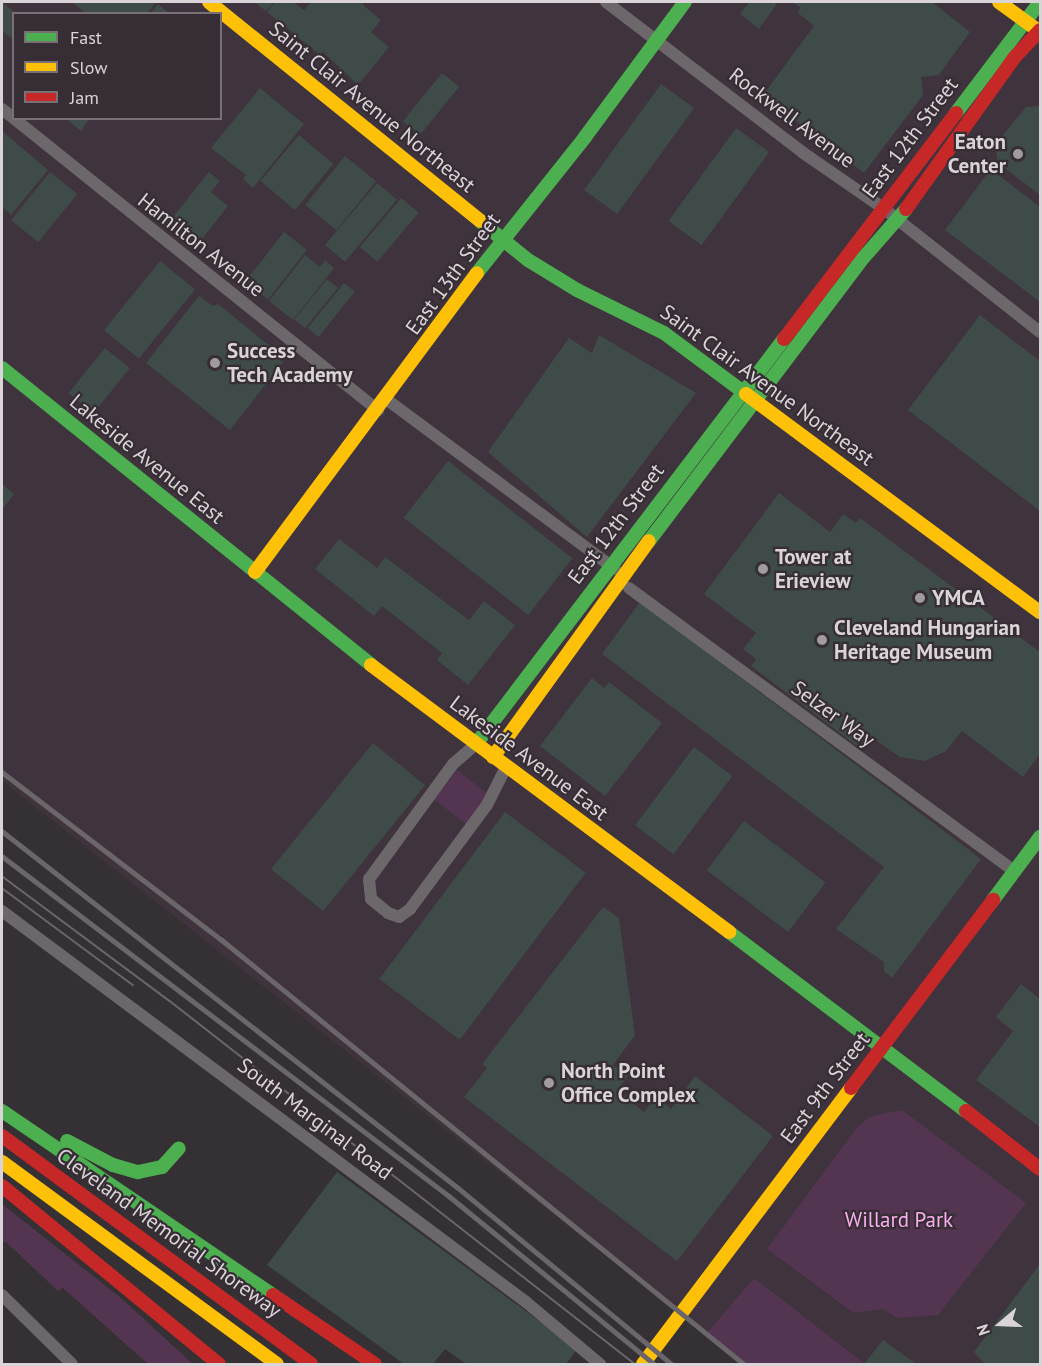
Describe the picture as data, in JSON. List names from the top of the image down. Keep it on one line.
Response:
{"streets":{"main road":["Saint Clair Avenue Northeast","East 12th Street","East 13th Street","Lakeside Avenue East","East 9th Street","Cleveland Memorial Shoreway"],"street":["Rockwell Avenue","Hamilton Avenue","Selzer Way","South Marginal Road"]},"crossings":[["Saint Clair Avenue Northeast","East 12th Street"],["Saint Clair Avenue Northeast","East 13th Street"],["Rockwell Avenue","East 12th Street"],["Rockwell Avenue","East 13th Street"],["East 12th Street","Hamilton Avenue"],["East 12th Street","Lakeside Avenue East"],["East 12th Street","Selzer Way"],["Hamilton Avenue","East 13th Street"],["Hamilton Avenue","Selzer Way"],["East 13th Street","Lakeside Avenue East"],["Lakeside Avenue East","East 9th Street"],["Selzer Way","East 9th Street"]],"parks":["Willard Park"],"places":["Eaton Center","Success Tech Academy","Tower at Erieview","YMCA","Cleveland Hungarian Heritage Museum","North Point Office Complex"],"legend":["Fast","Slow","Jam"],"north":"left"}
